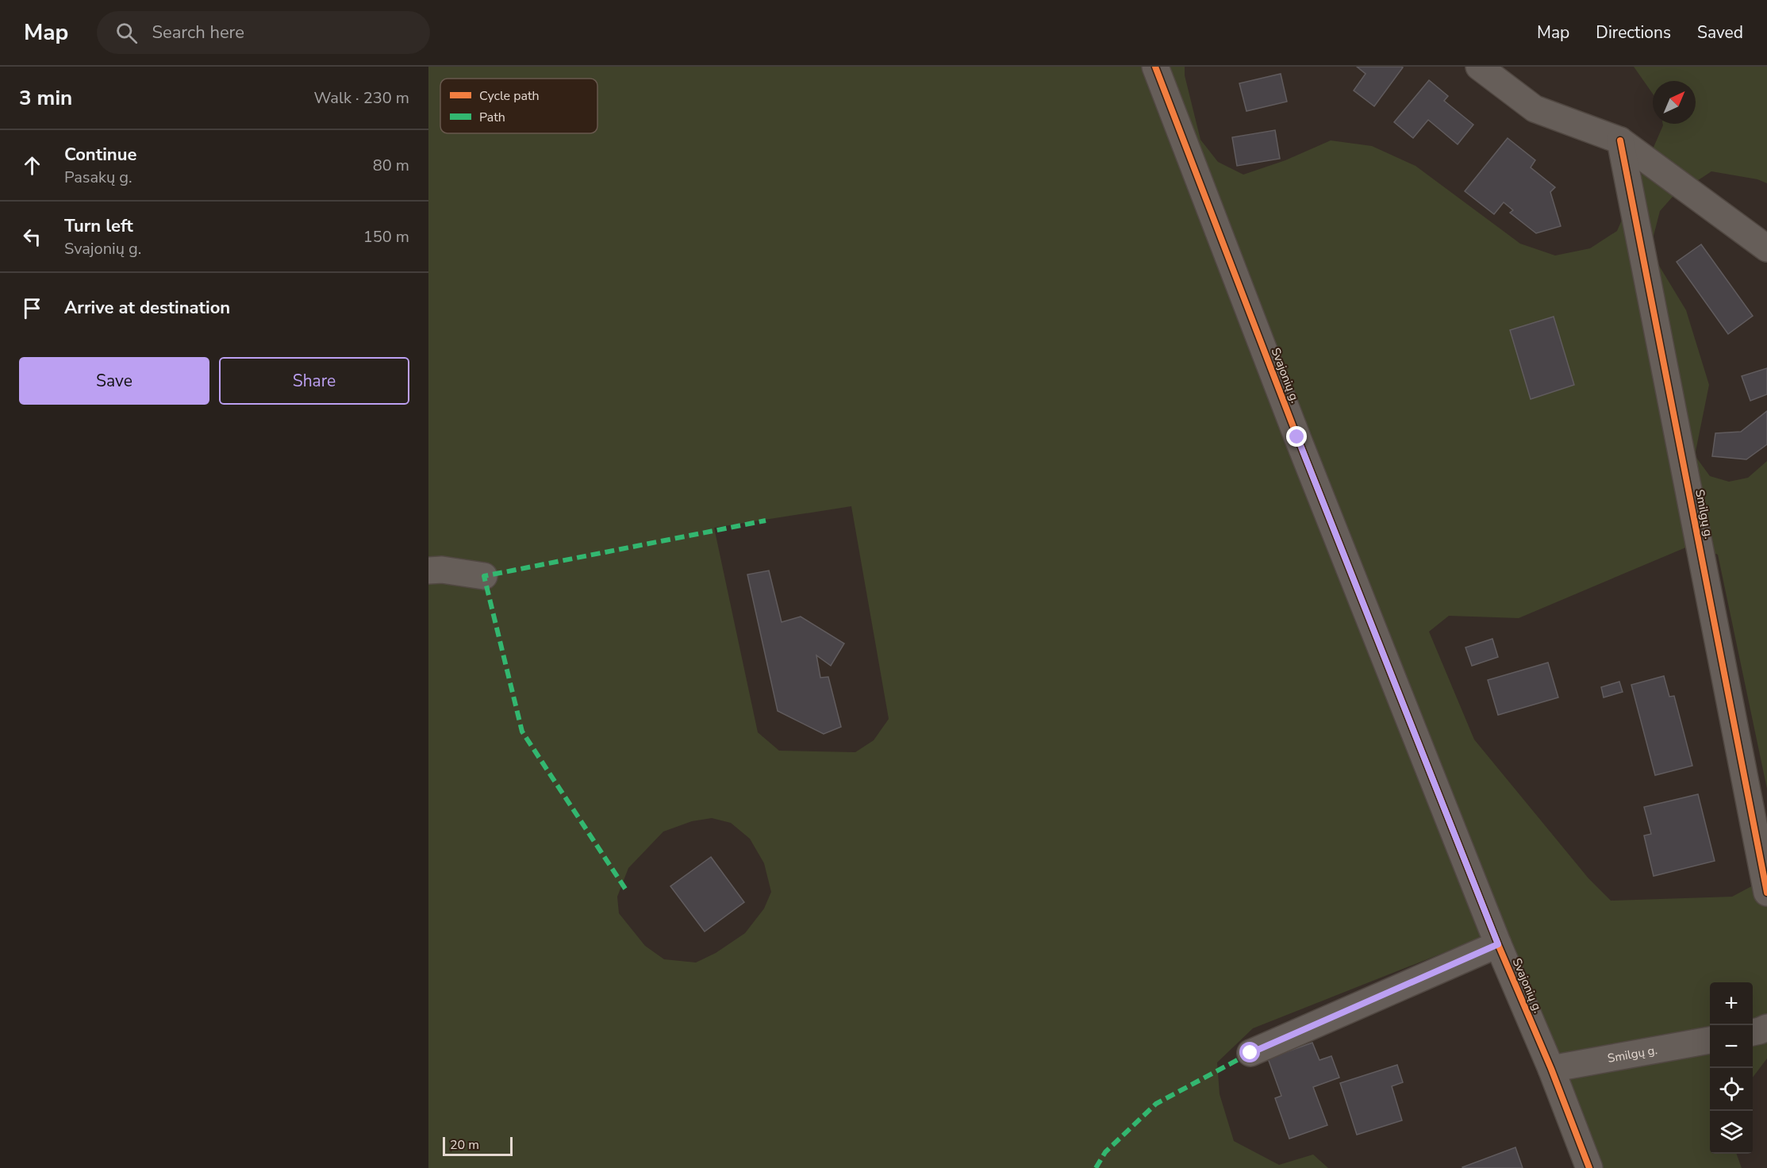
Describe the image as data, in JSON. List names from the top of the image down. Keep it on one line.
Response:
{"streets":{"street":["Svajonių g.","Smilgų g."]},"crossings":[["Svajonių g.","Smilgų g."]],"legend":["Cycle path","Path"],"scale_bar":"20 m","north":"top right","page":{"header":"Map","search":"Search here","nav":["Map","Directions","Saved"],"heading":["3 min","Walk · 230 m"],"list":[["Continue","Pasakų g.","80 m"],["Turn left","Svajonių g.","150 m"],"Arrive at destination"],"buttons":["Save","Share"],"map_buttons":["+","−"],"scale":"20 m"}}
